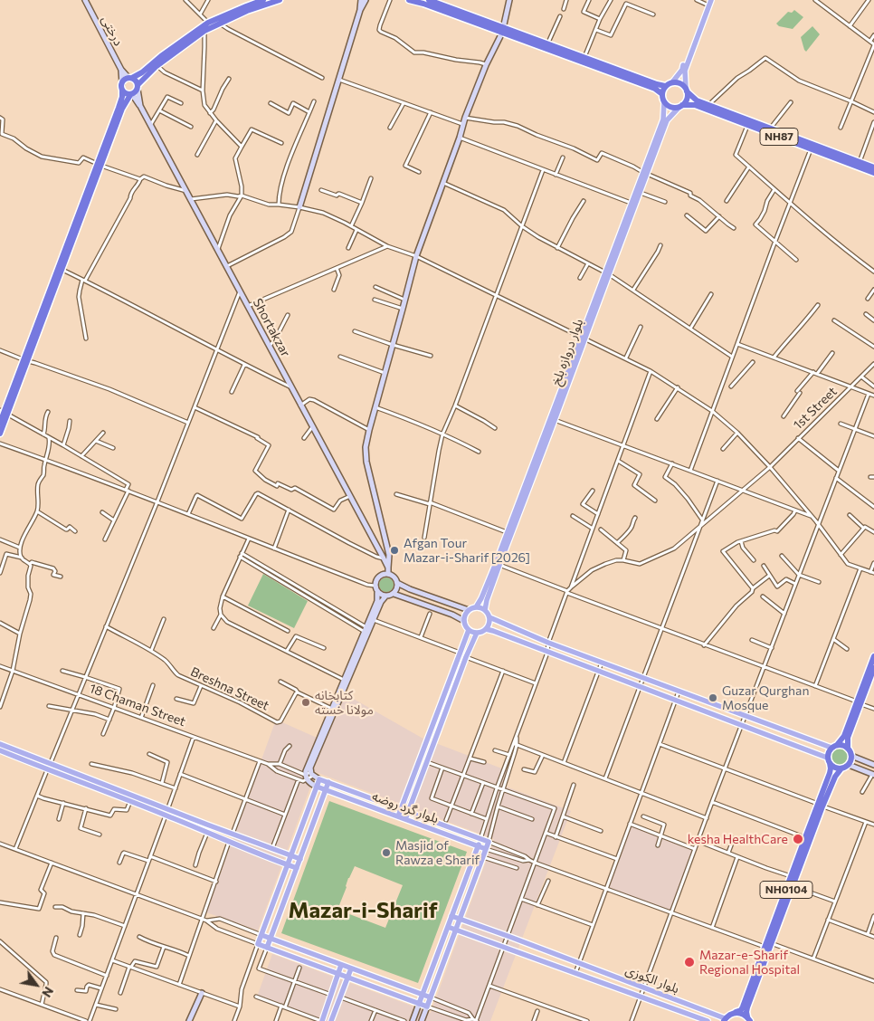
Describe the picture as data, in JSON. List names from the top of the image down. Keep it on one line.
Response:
{"streets":{"highway":["NH87","NH0104"],"main road":["بلوار دروازه بلخ","بلوار گرد روضه","بلوار الکوزی"],"street":["درختی","Shortakzar","1st Street","Breshna Street","18 Chaman Street"]},"crossings":[["NH87","بلوار دروازه بلخ"],["NH0104","بلوار الکوزی"]],"districts":["Mazar-i-Sharif"],"places":["Afgan Tour Mazar-i-Sharif [2026]","Guzar Qurghan Mosque","کتابخانه مولانا خسته","kesha HealthCare","Masjid of Rawza e Sharif","Mazar-e-Sharif Regional Hospital"],"north":"bottom right"}
